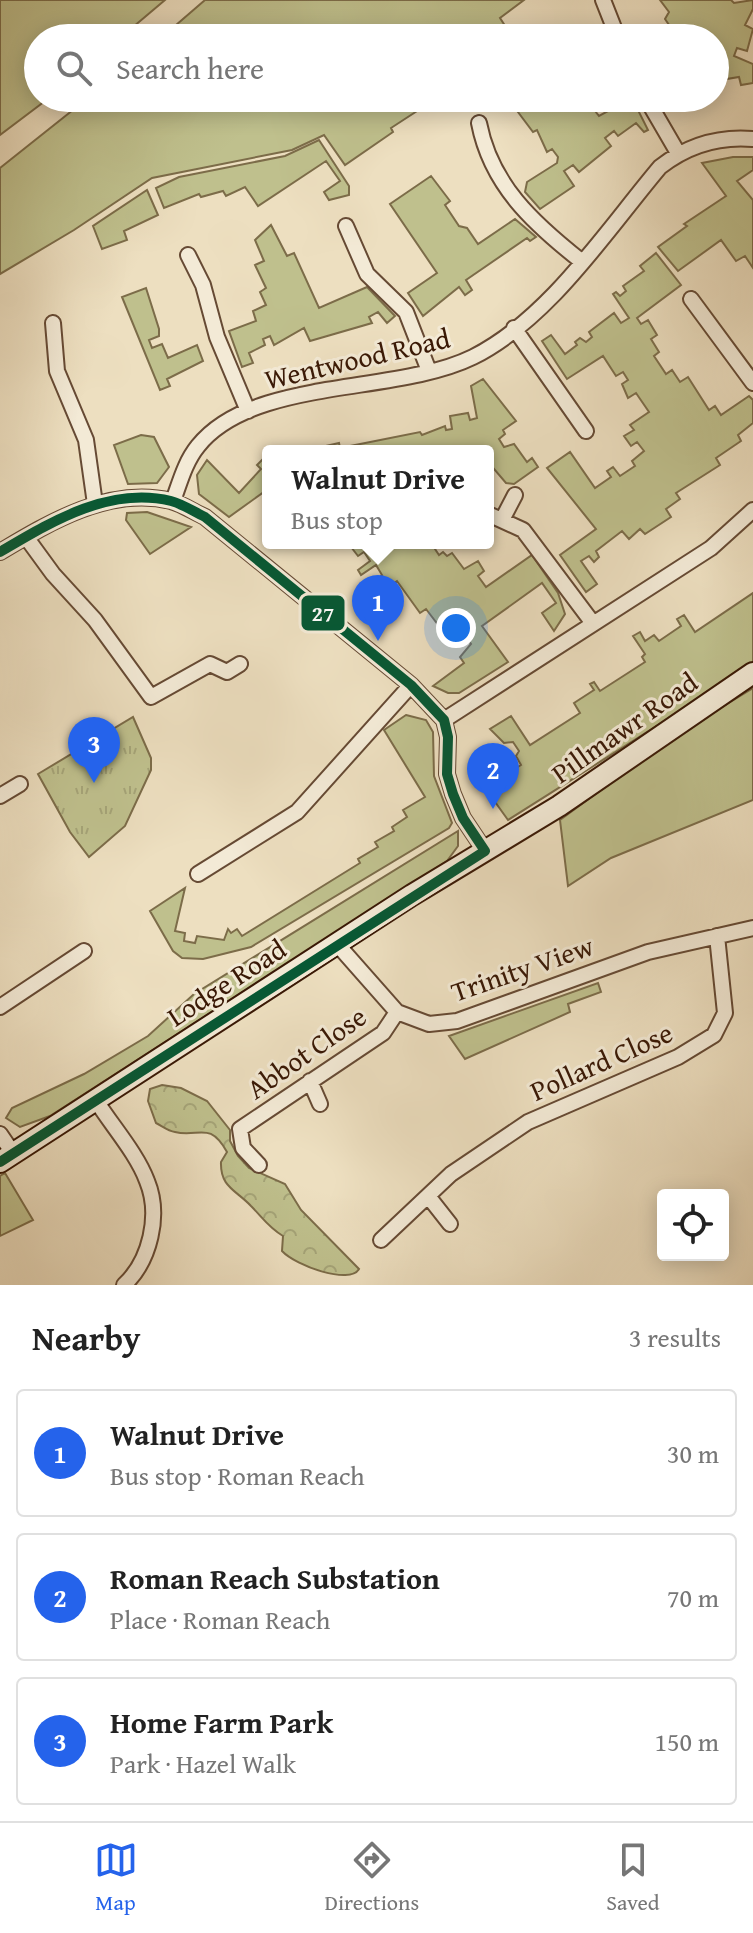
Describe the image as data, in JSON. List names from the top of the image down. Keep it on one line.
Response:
{"streets":{"street":["Wentwood Road","Pillmawr Road","Trinity View","Lodge Road","Abbot Close","Pollard Close"]},"crossings":[["Pillmawr Road","Lodge Road"],["Trinity View","Abbot Close"],["Trinity View","Pollard Close"]],"lines":["transit line 27"],"page":{"search":"Search here","popup":["Walnut Drive","Bus stop"],"pins":["1","3","2"],"heading":["Nearby","3 results"],"list":[{"mark":"1","name":"Walnut Drive","note":"Bus stop · Roman Reach","value":"30 m"},{"mark":"2","name":"Roman Reach Substation","note":"Place · Roman Reach","value":"70 m"},{"mark":"3","name":"Home Farm Park","note":"Park · Hazel Walk","value":"150 m"}],"nav":["Map","Directions","Saved"]}}
